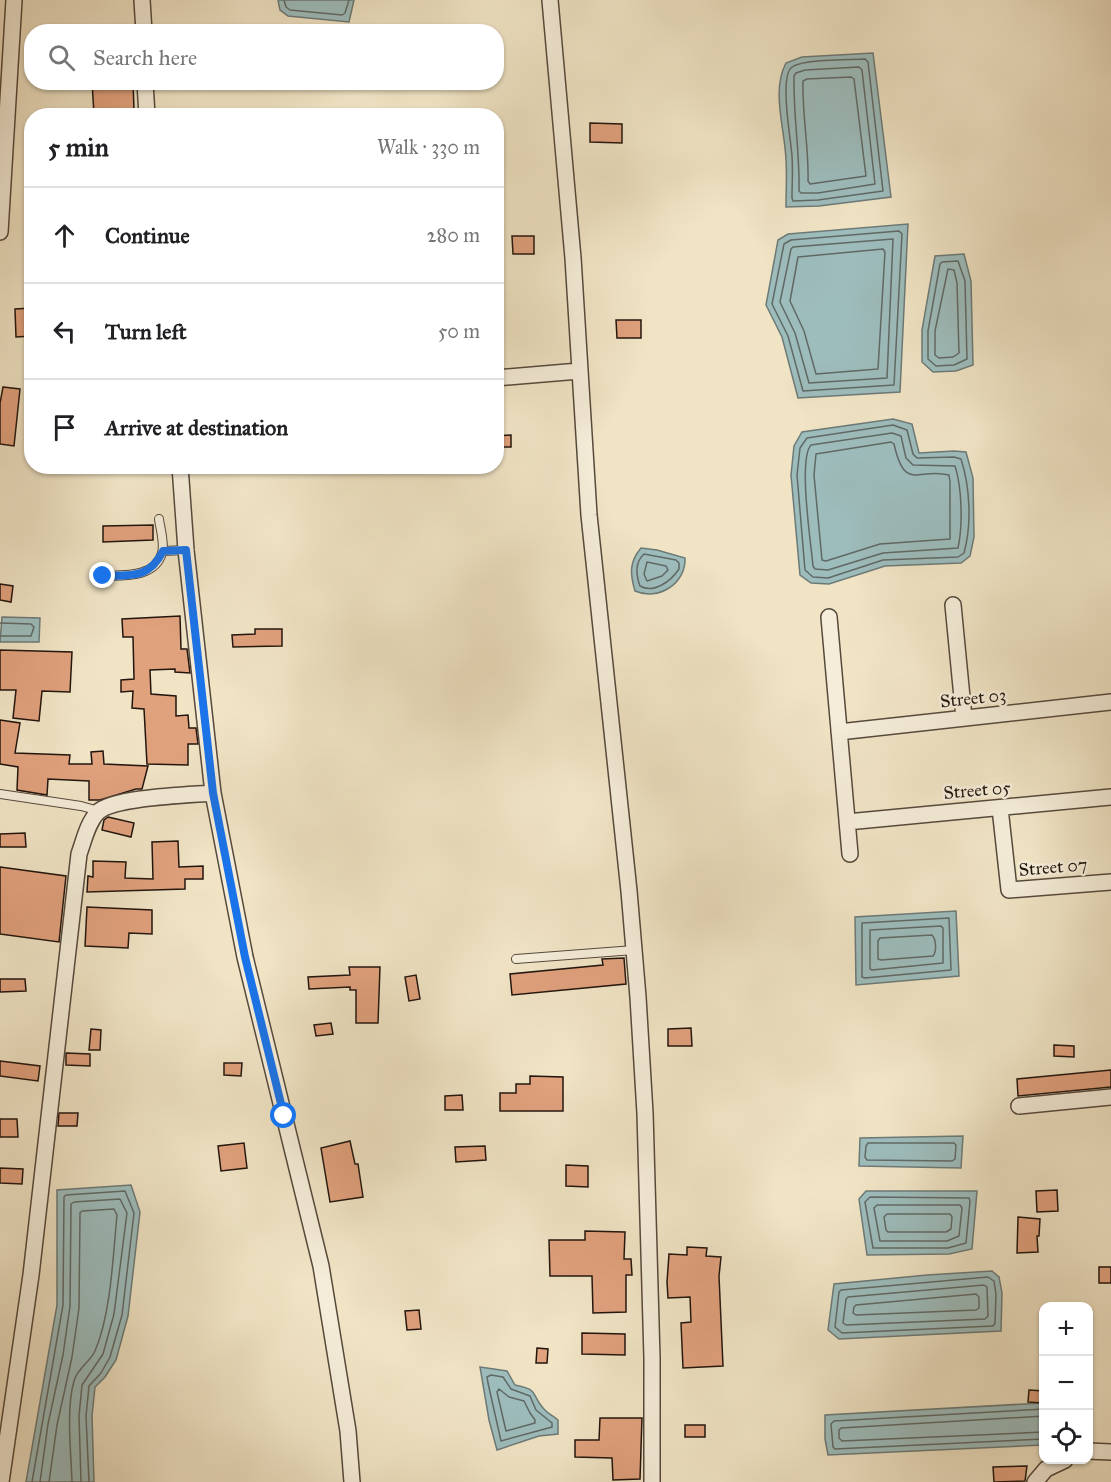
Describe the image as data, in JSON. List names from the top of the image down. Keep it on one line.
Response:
{"streets":{"street":["Street 03","Street 05","Street 07"]},"crossings":[["Street 05","Street 07"]],"page":{"search":"Search here","heading":["5 min","Walk · 330 m"],"list":[["Continue","280 m"],["Turn left","50 m"],"Arrive at destination"],"map_buttons":["+","−"]}}
